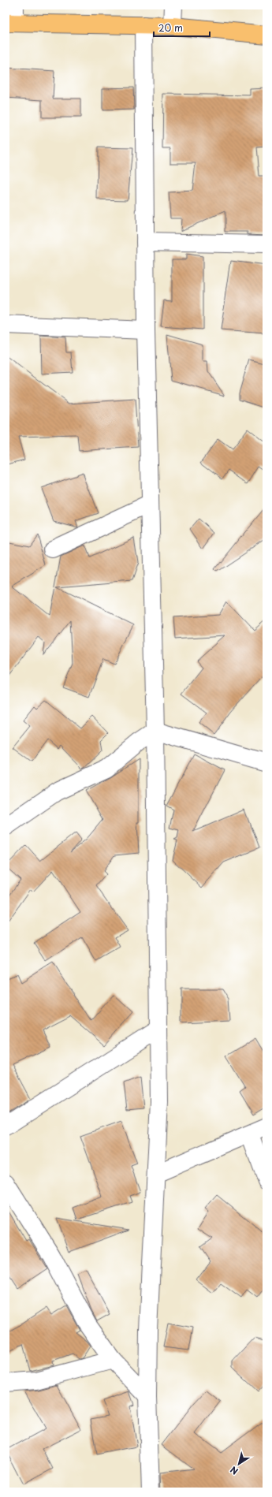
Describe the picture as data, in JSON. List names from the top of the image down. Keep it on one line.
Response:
{"scale_bar":"20 m","north":"bottom left"}
